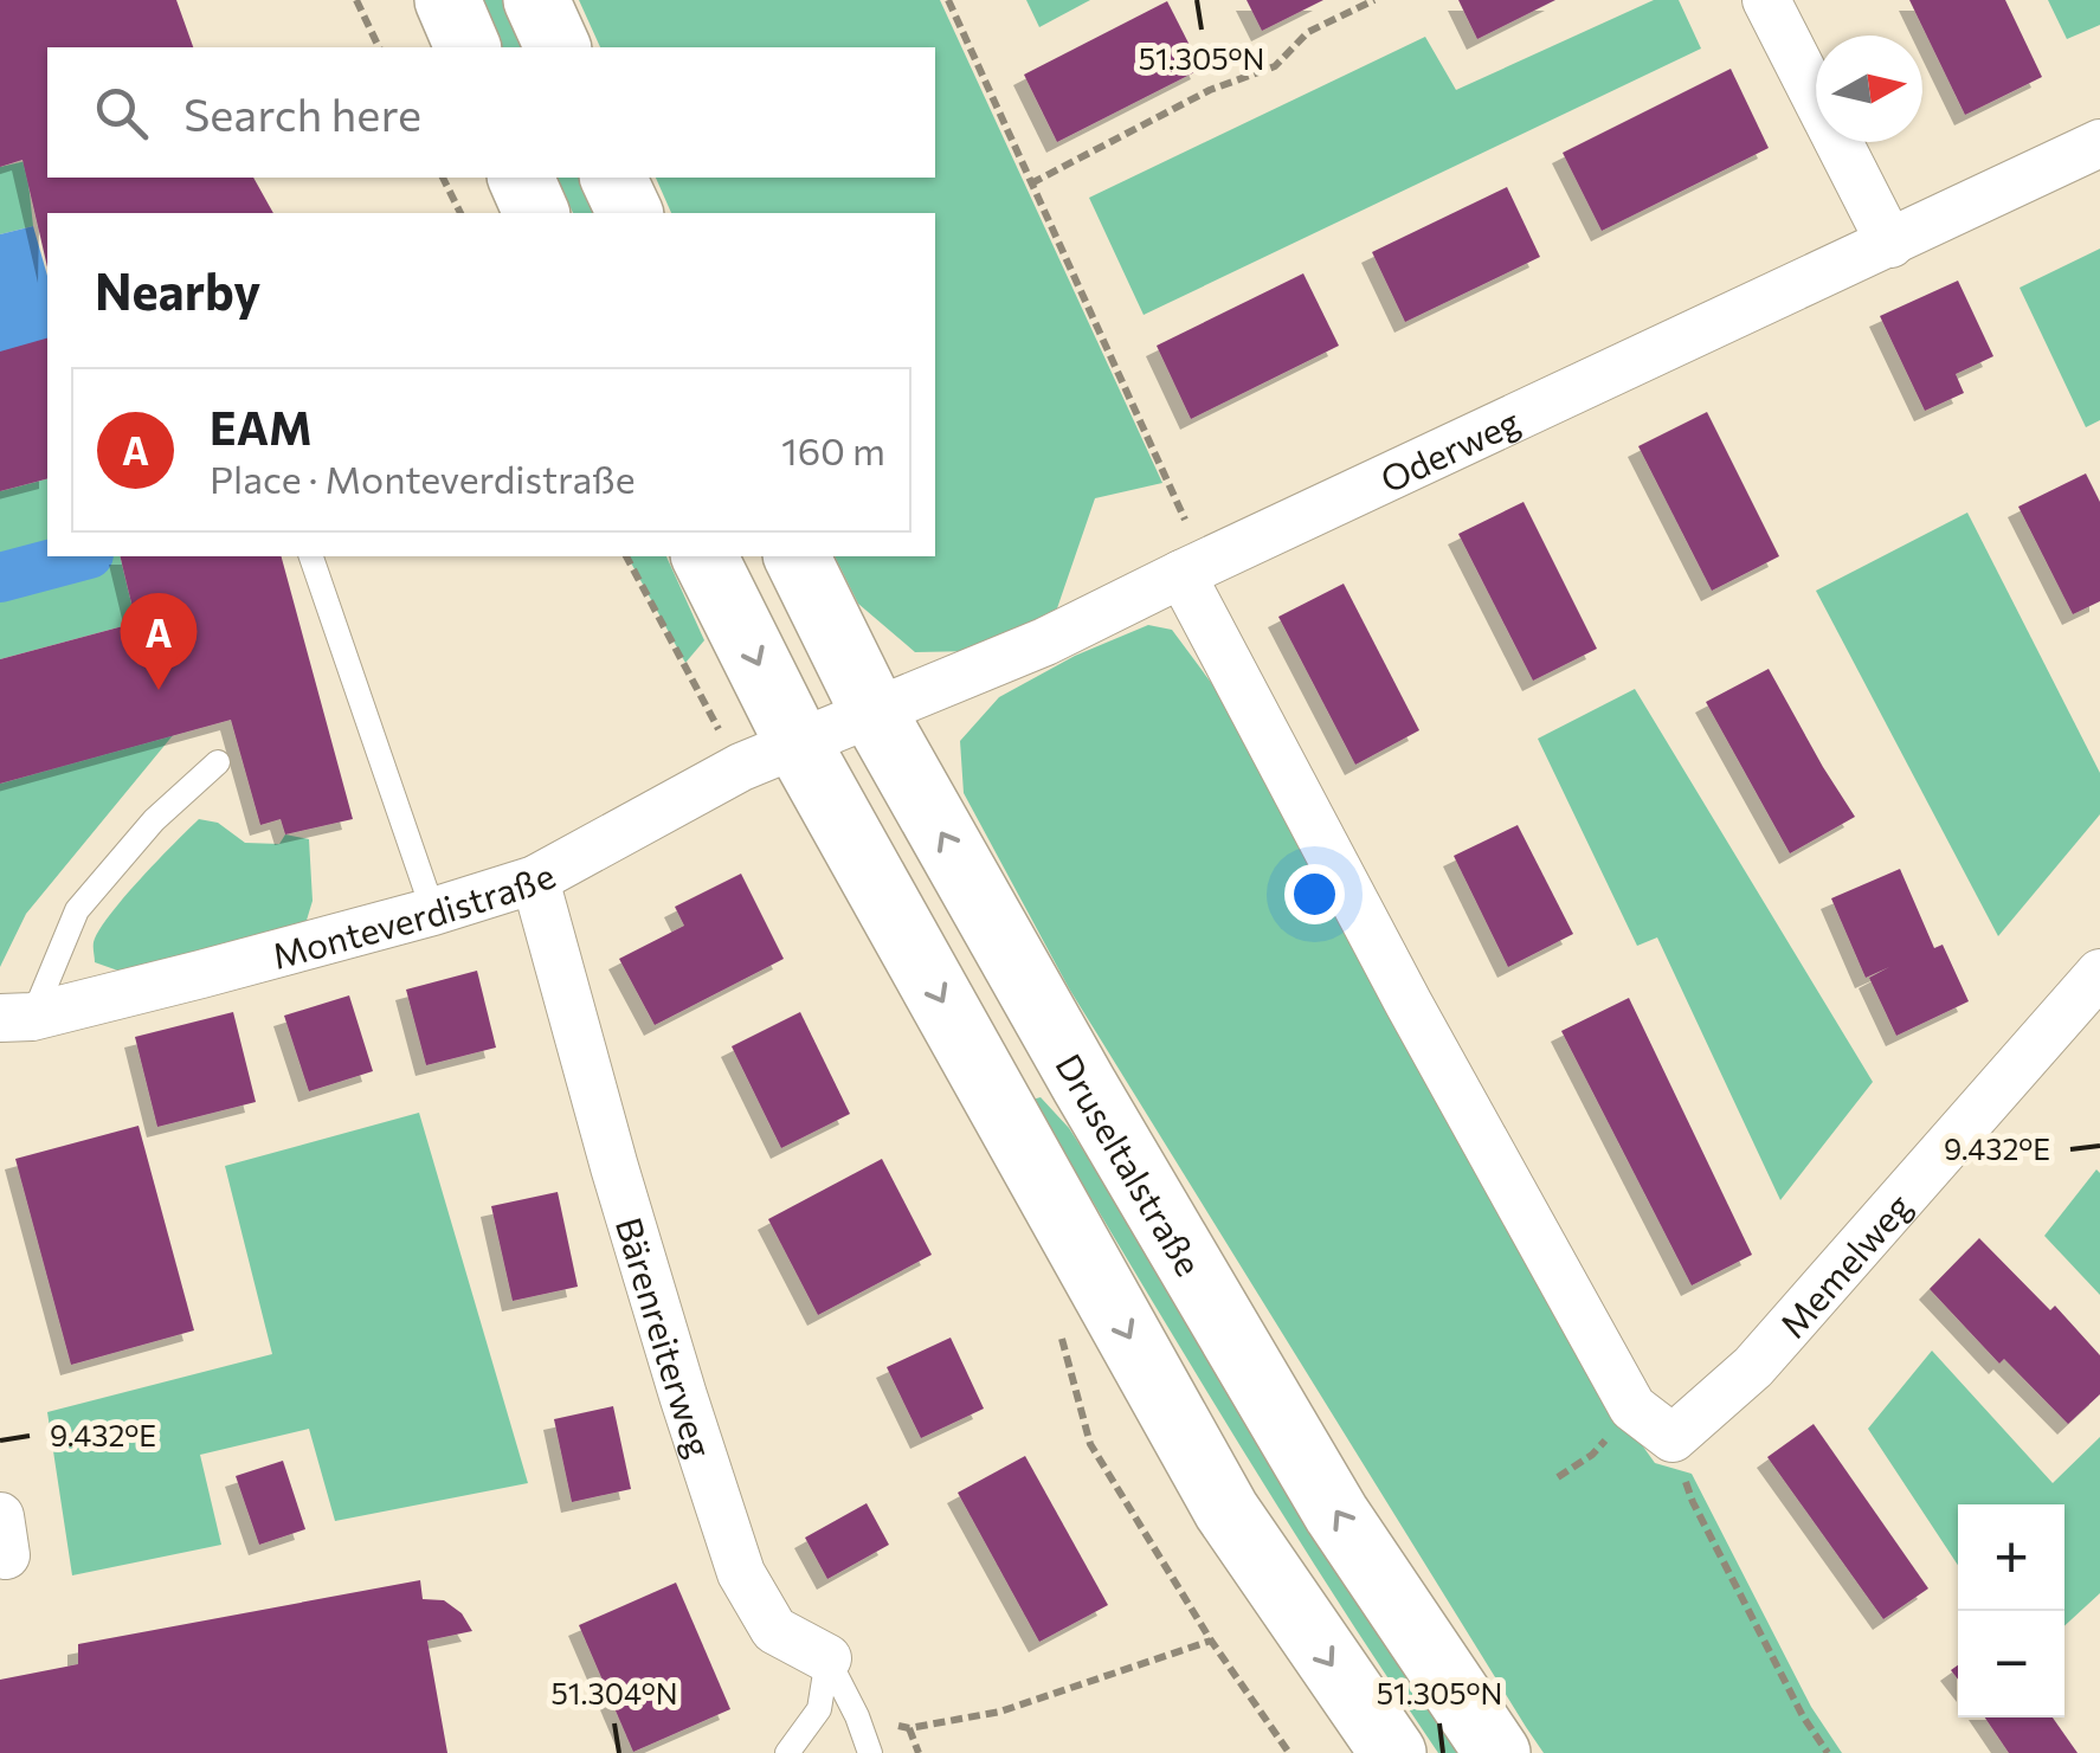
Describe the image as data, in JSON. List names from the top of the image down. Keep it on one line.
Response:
{"streets":{"main road":["Druseltalstraße"],"street":["Oderweg","Monteverdistraße","Memelweg","Bärenreiterweg"]},"crossings":[["Oderweg","Monteverdistraße"],["Oderweg","Druseltalstraße"],["Monteverdistraße","Bärenreiterweg"]],"north":"right","page":{"search":"Search here","heading":"Nearby","list":[{"mark":"A","name":"EAM","note":"Place · Monteverdistraße","value":"160 m"}],"pins":"A","map_buttons":["+","−"]},"coordinates":["51.305°N","9.432°E","51.304°N"]}
